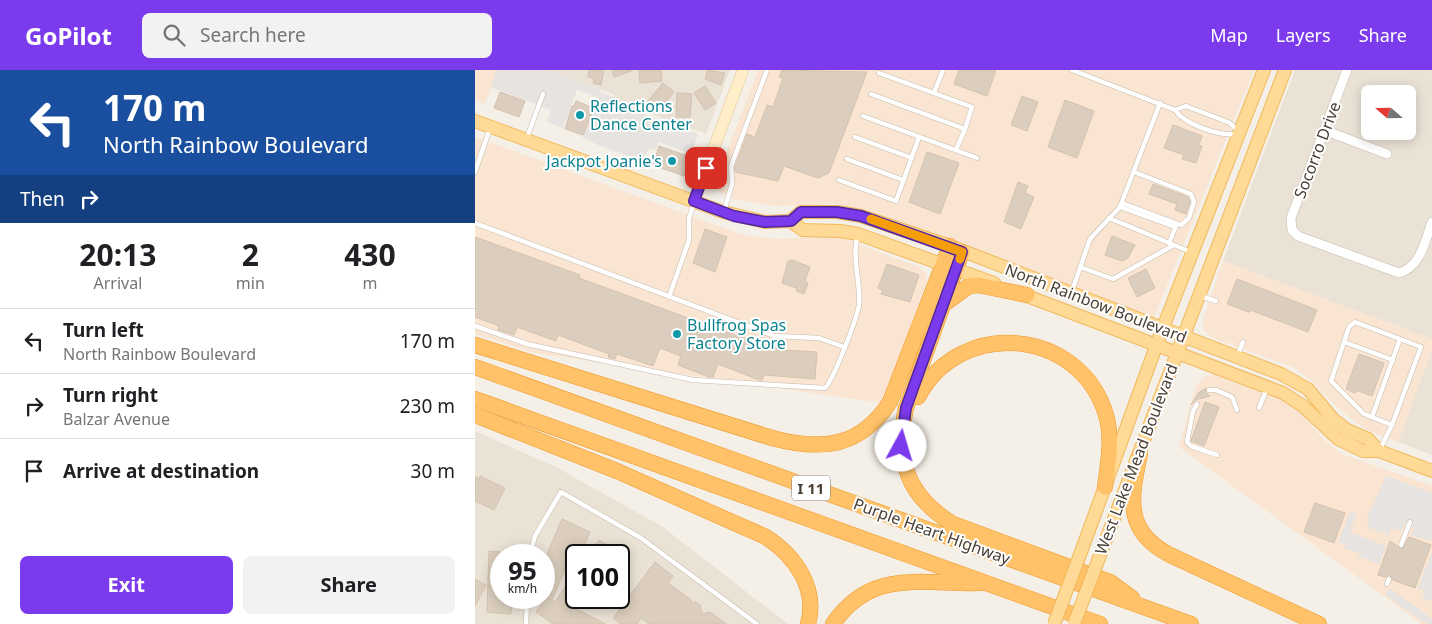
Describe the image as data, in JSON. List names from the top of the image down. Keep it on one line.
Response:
{"streets":{"highway":["I 11","Purple Heart Highway"],"main road":["North Rainbow Boulevard","West Lake Mead Boulevard"],"street":["Socorro Drive"]},"crossings":[["North Rainbow Boulevard","West Lake Mead Boulevard"]],"places":["Reflections Dance Center","Jackpot Joanie's","Bullfrog Spas Factory Store"],"north":"left","page":{"header":"GoPilot","search":"Search here","nav":["Map","Layers","Share"],"turn":["170 m","North Rainbow Boulevard"],"then":"Then","eta":["20:13","Arrival","2","min","430","m"],"list":[{"name":"Turn left","note":"North Rainbow Boulevard","value":"170 m"},{"name":"Turn right","note":"Balzar Avenue","value":"230 m"},{"name":"Arrive at destination","value":"30 m"}],"speed":"95 km/h","limit":"100","buttons":["Exit","Share"]}}
